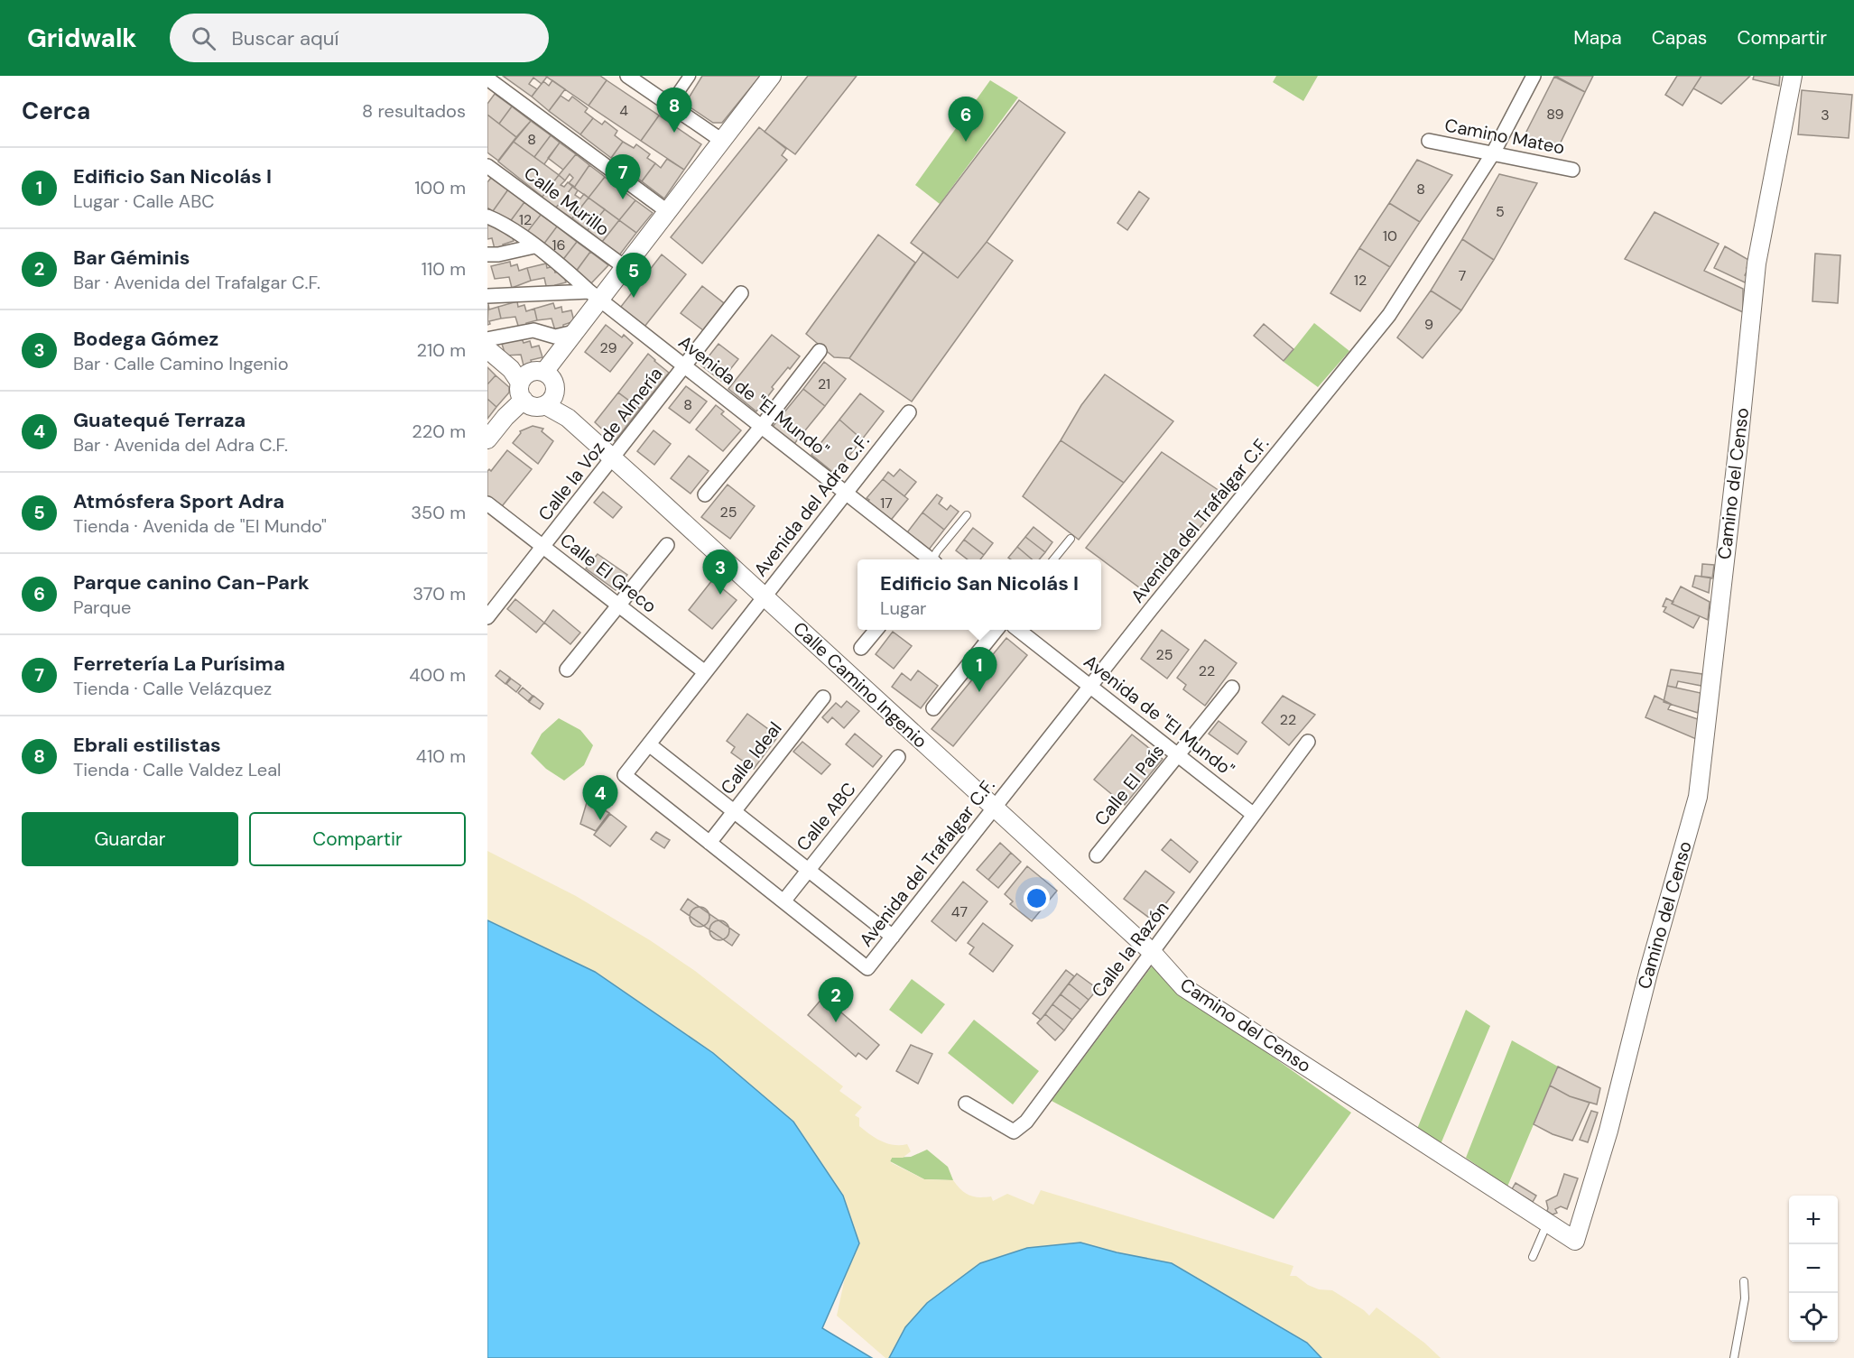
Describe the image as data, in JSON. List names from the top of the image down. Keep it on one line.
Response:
{"streets":{"street":["Camino Mateo","Calle Murillo","Avenida de \"El Mundo\"","Calle la Voz de Almería","Camino del Censo","Avenida del Adra C.F.","Avenida del Trafalgar C.F.","Calle El Greco","Calle Camino Ingenio","Calle Ideal","Calle El País","Calle ABC","Calle la Razón"]},"crossings":[["Camino Mateo","Avenida del Trafalgar C.F."],["Avenida de \"El Mundo\"","Calle la Voz de Almería"],["Avenida de \"El Mundo\"","Avenida del Adra C.F."],["Avenida de \"El Mundo\"","Avenida del Trafalgar C.F."],["Avenida de \"El Mundo\"","Calle El País"],["Avenida de \"El Mundo\"","Calle la Razón"],["Calle la Voz de Almería","Calle El Greco"],["Calle la Voz de Almería","Calle Camino Ingenio"],["Camino del Censo","Calle Camino Ingenio"],["Camino del Censo","Calle la Razón"],["Avenida del Adra C.F.","Calle El Greco"],["Avenida del Adra C.F.","Calle Camino Ingenio"],["Avenida del Adra C.F.","Calle Ideal"],["Avenida del Trafalgar C.F.","Calle Camino Ingenio"],["Avenida del Trafalgar C.F.","Calle ABC"],["Calle Camino Ingenio","Calle la Razón"]],"house_numbers":["4","89","3","8","8","5","12","10","16","7","12","9","29","21","8","17","25","25","22","22","47"],"page":{"header":"Gridwalk","search":"Buscar aquí","nav":["Mapa","Capas","Compartir"],"heading":["Cerca","8 resultados"],"pins":["8","6","7","5","3","1","4","2"],"list":[{"mark":"1","name":"Edificio San Nicolás I","note":"Lugar · Calle ABC","value":"100 m"},{"mark":"2","name":"Bar Géminis","note":"Bar · Avenida del Trafalgar C.F.","value":"110 m"},{"mark":"3","name":"Bodega Gómez","note":"Bar · Calle Camino Ingenio","value":"210 m"},{"mark":"4","name":"Guatequé Terraza","note":"Bar · Avenida del Adra C.F.","value":"220 m"},{"mark":"5","name":"Atmósfera Sport Adra","note":"Tienda · Avenida de \"El Mundo\"","value":"350 m"},{"mark":"6","name":"Parque canino Can-Park","note":"Parque","value":"370 m"},{"mark":"7","name":"Ferretería La Purísima","note":"Tienda · Calle Velázquez","value":"400 m"},{"mark":"8","name":"Ebrali estilistas","note":"Tienda · Calle Valdez Leal","value":"410 m"}],"popup":["Edificio San Nicolás I","Lugar"],"buttons":["Guardar","Compartir"],"map_buttons":["+","−"]}}
